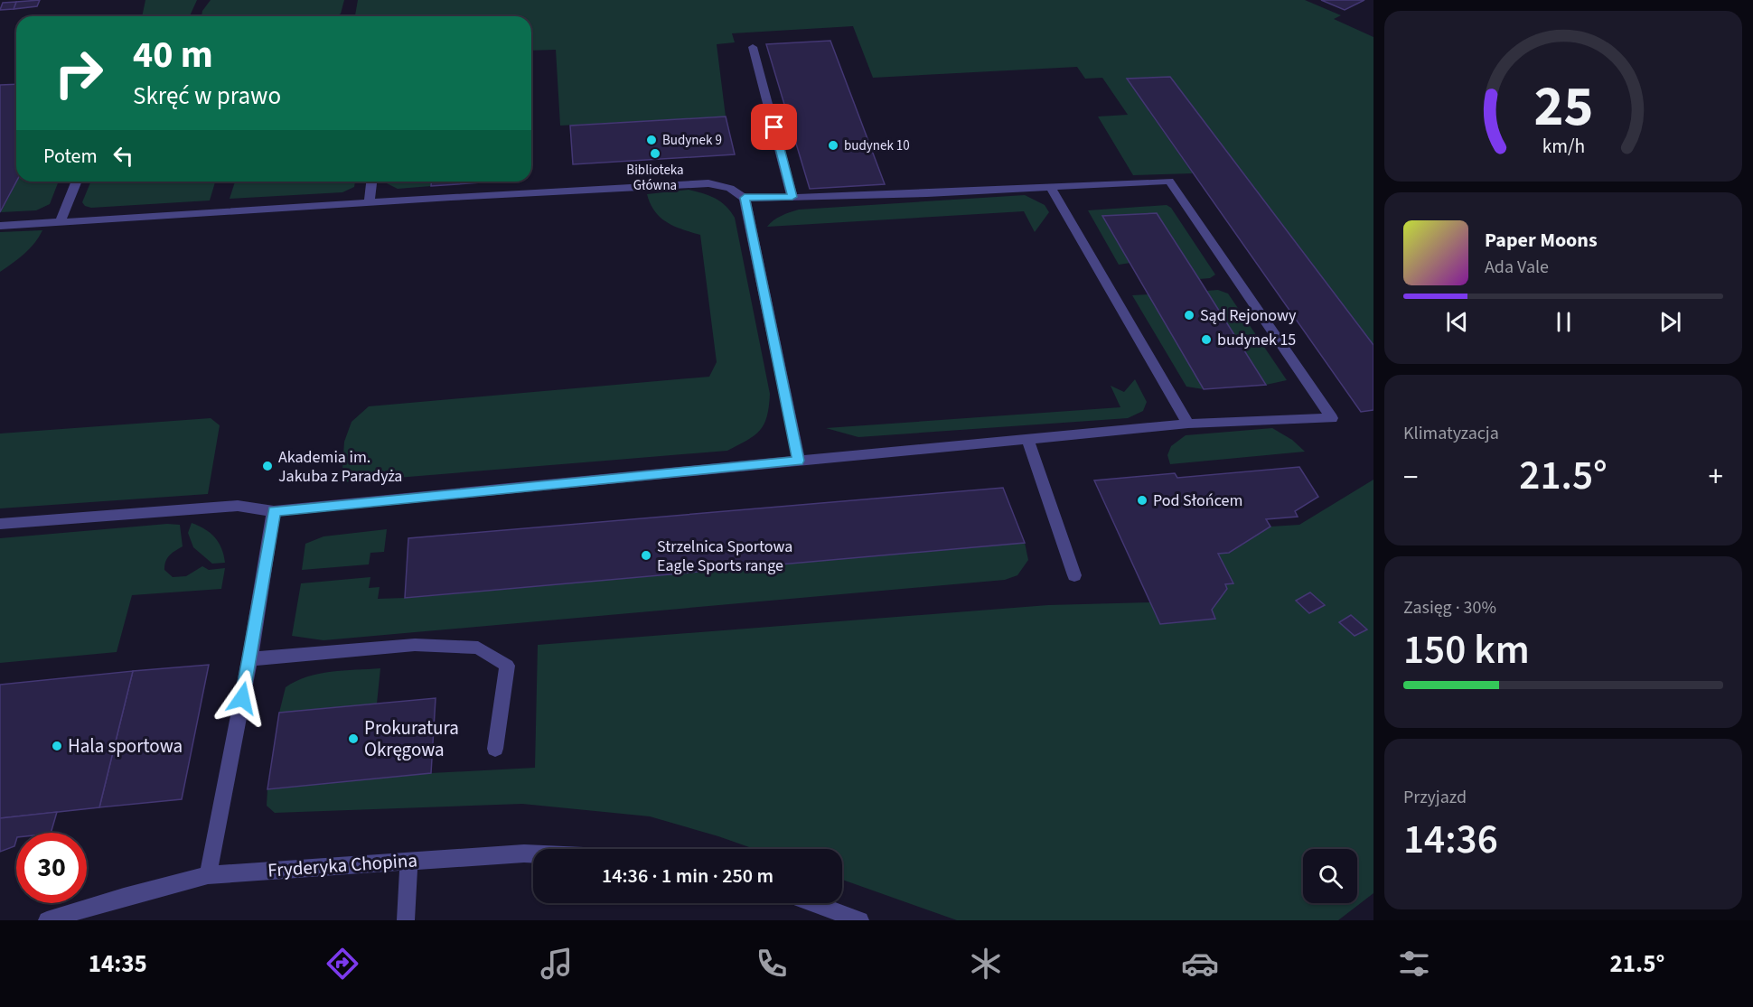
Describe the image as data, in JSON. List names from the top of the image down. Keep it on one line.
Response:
{"streets":{"street":["Fryderyka Chopina"]},"places":["Budynek 9","budynek 10","Biblioteka Główna","Sąd Rejonowy","budynek 15","Akademia im. Jakuba z Paradyża","Pod Słońcem","Strzelnica Sportowa Eagle Sports range","Prokuratura Okręgowa","Hala sportowa"],"page":{"turn":["40 m","Skręć w prawo"],"then":"Potem","song":["Paper Moons","Ada Vale"],"tile":["Klimatyzacja",["Zasięg · 30%","150 km"],["Przyjazd","14:36"]],"heat":["−","21.5°","+"],"limit":"30","trip":"14:36 · 1 min · 250 m","tabs":["14:35","21.5°"],"gauge":["25","km/h"]}}
